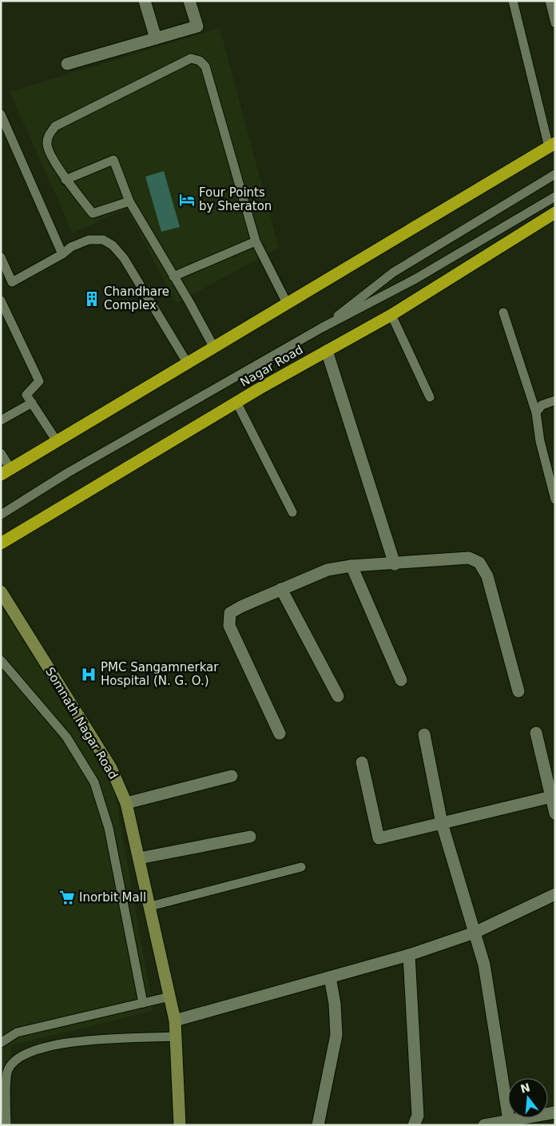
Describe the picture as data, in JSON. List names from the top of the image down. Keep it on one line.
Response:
{"streets":{"highway":["Nagar Road"],"street":["Somnath Nagar Road"]},"places":{"hotel":["Four Points by Sheraton"],"building":["Chandhare Complex"],"hospital":["PMC Sangamnerkar Hospital (N. G. O.)"],"supermarket":["Inorbit Mall"]},"north":"top"}
